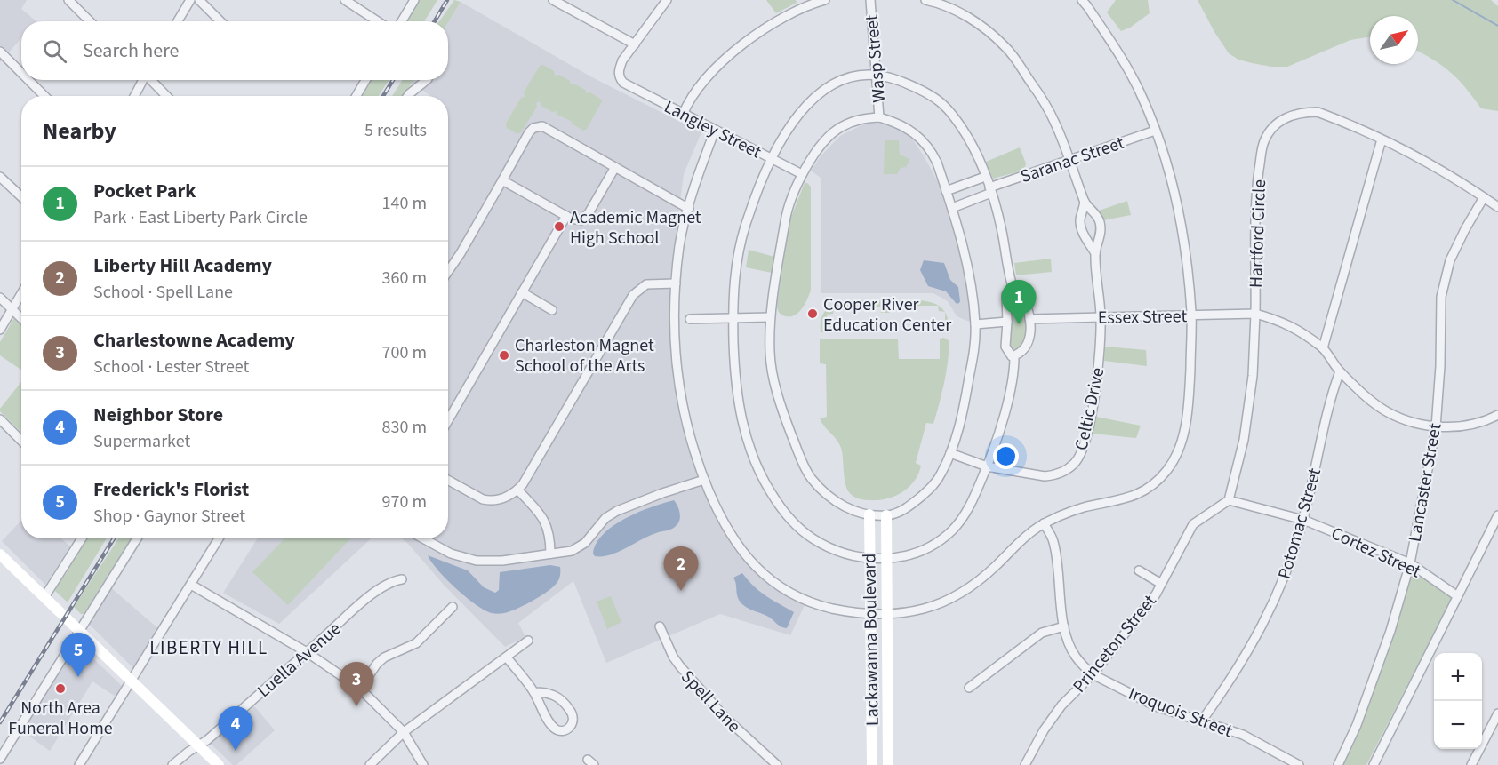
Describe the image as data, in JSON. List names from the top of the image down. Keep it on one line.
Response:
{"streets":{"street":["Wasp Street","Langley Street","Saranac Street","Hartford Circle","Essex Street","Celtic Drive","Lancaster Street","Potomac Street","Cortez Street","Lackawanna Boulevard","Princeton Street","Luella Avenue","Spell Lane","Iroquois Street"]},"crossings":[["Saranac Street","Celtic Drive"],["Hartford Circle","Essex Street"],["Hartford Circle","Lancaster Street"],["Hartford Circle","Potomac Street"],["Essex Street","Celtic Drive"],["Lancaster Street","Cortez Street"],["Potomac Street","Cortez Street"],["Potomac Street","Iroquois Street"],["Cortez Street","Princeton Street"],["Princeton Street","Iroquois Street"]],"districts":["LIBERTY HILL"],"places":["Academic Magnet High School","Cooper River Education Center","Charleston Magnet School of the Arts","North Area Funeral Home"],"north":"top right","page":{"search":"Search here","heading":["Nearby","5 results"],"list":[{"mark":"1","name":"Pocket Park","note":"Park · East Liberty Park Circle","value":"140 m"},{"mark":"2","name":"Liberty Hill Academy","note":"School · Spell Lane","value":"360 m"},{"mark":"3","name":"Charlestowne Academy","note":"School · Lester Street","value":"700 m"},{"mark":"4","name":"Neighbor Store","note":"Supermarket","value":"830 m"},{"mark":"5","name":"Frederick's Florist","note":"Shop · Gaynor Street","value":"970 m"}],"pins":["1","2","5","3","4"],"map_buttons":["+","−"]}}
